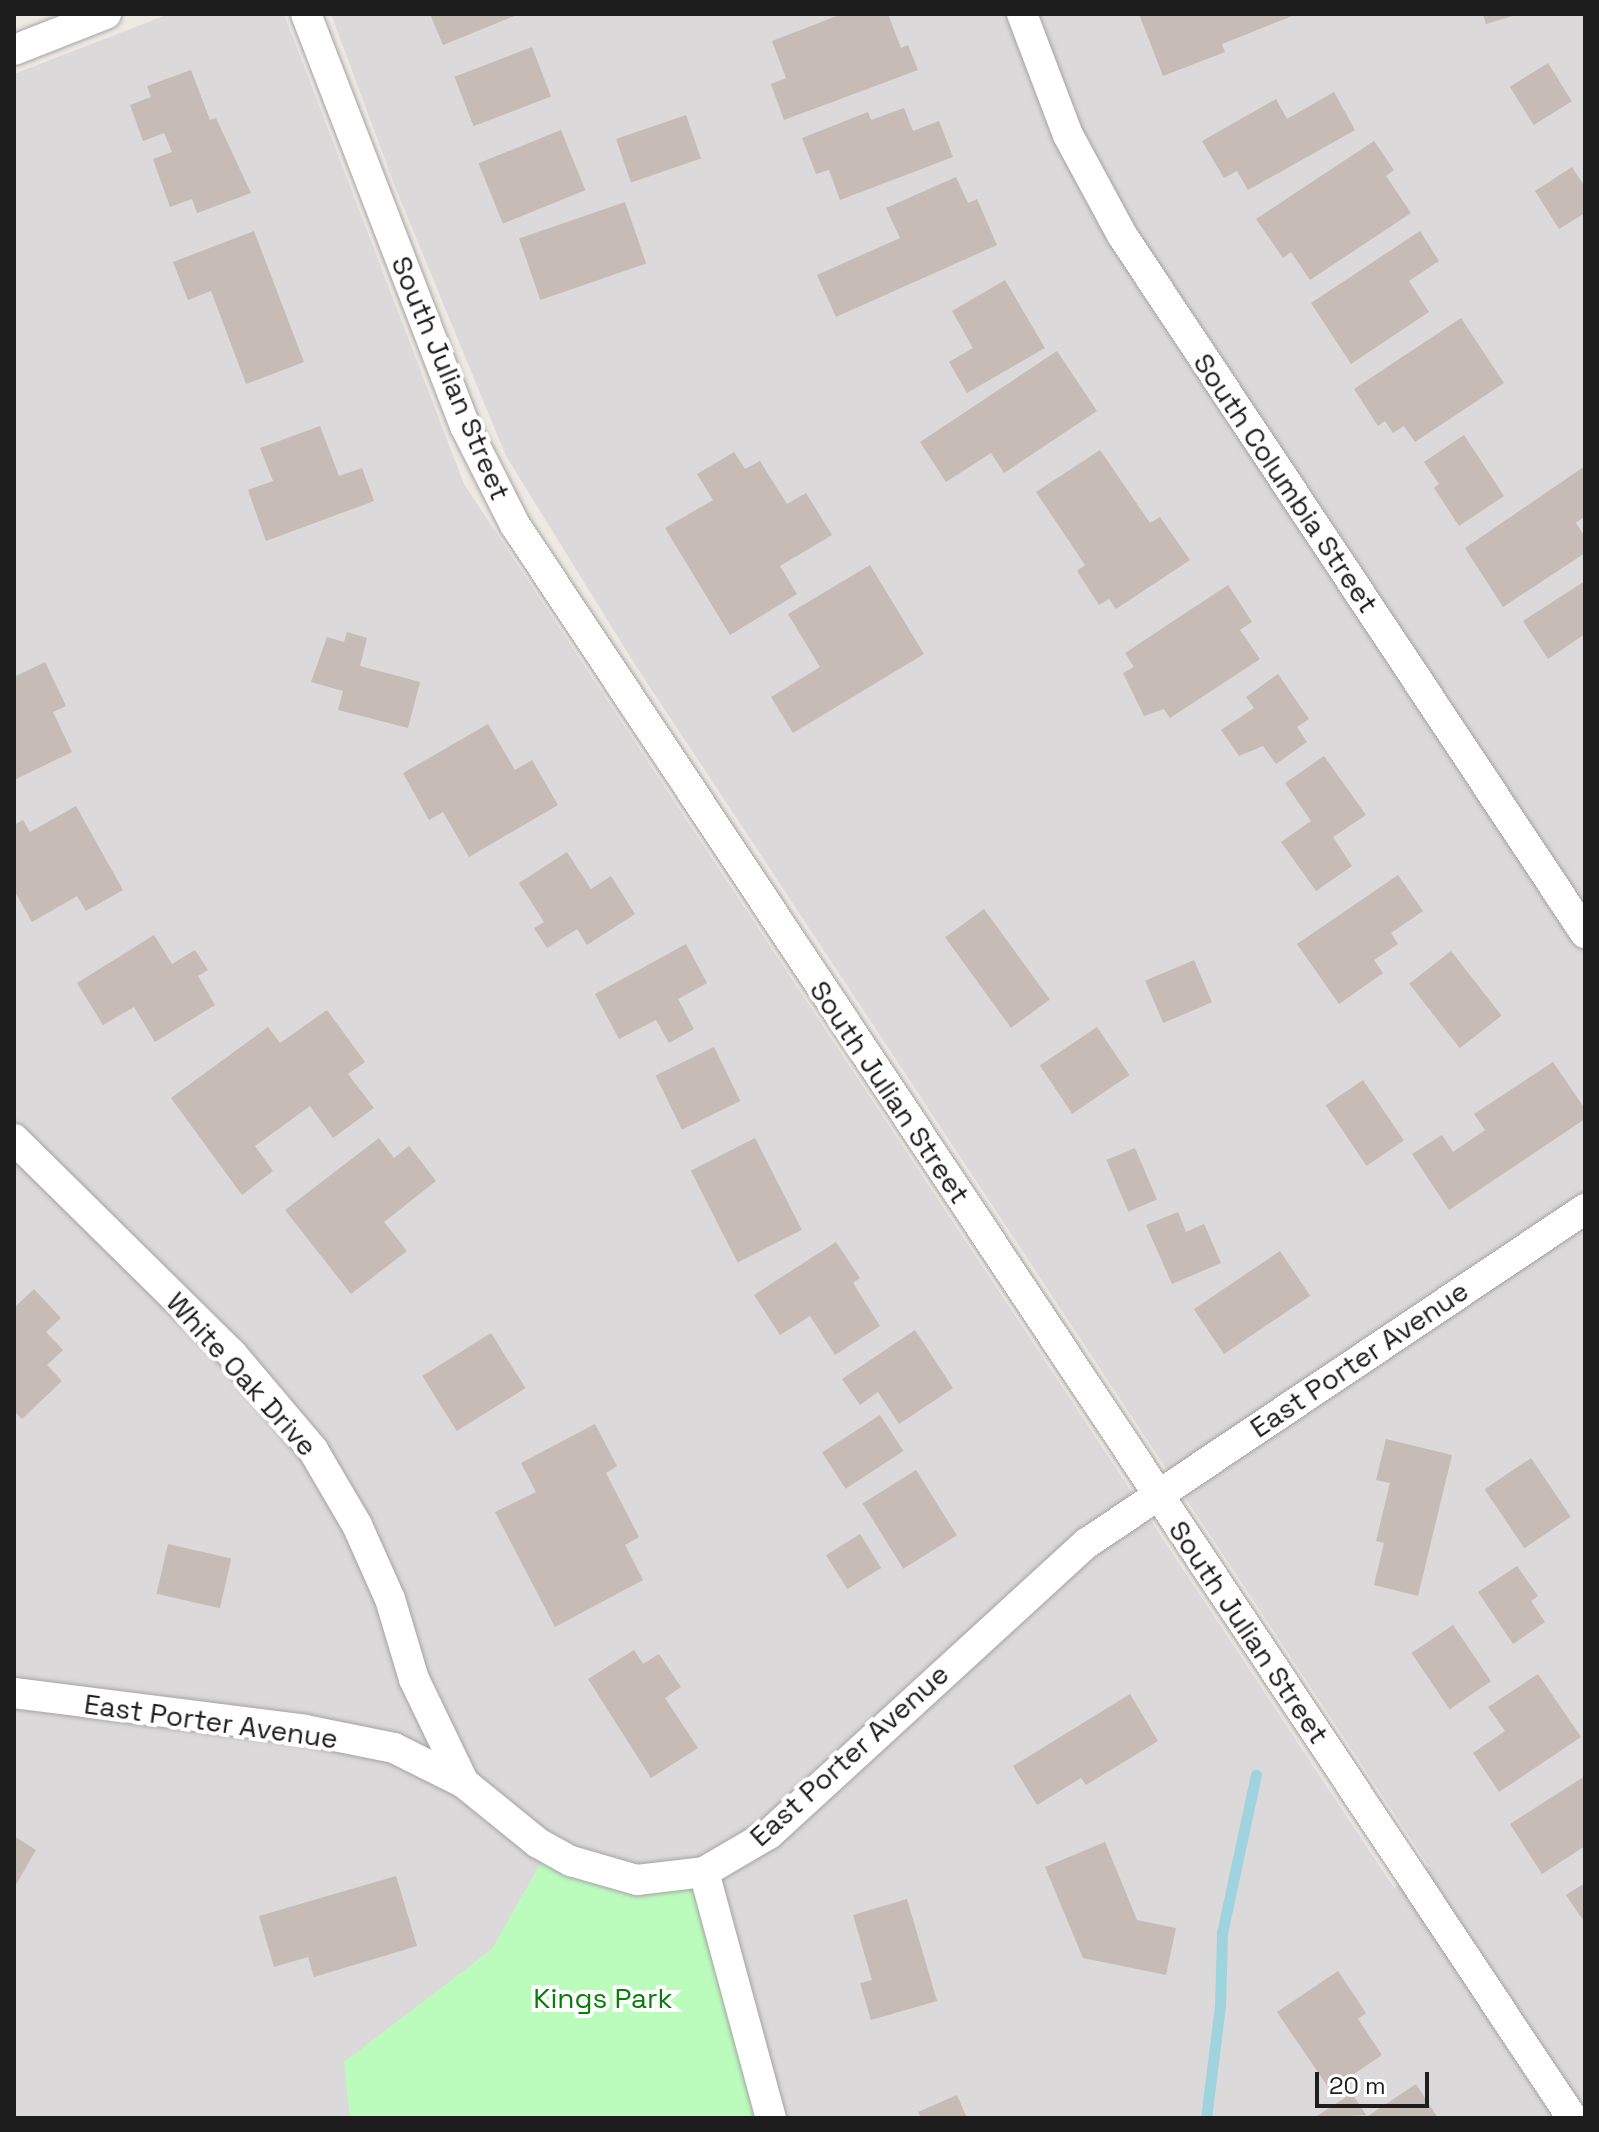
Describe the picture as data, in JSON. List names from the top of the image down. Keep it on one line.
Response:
{"streets":{"street":["South Julian Street","South Columbia Street","East Porter Avenue","White Oak Drive"]},"crossings":[["South Julian Street","East Porter Avenue"],["East Porter Avenue","White Oak Drive"]],"parks":["Kings Park"],"scale_bar":"20 m"}
